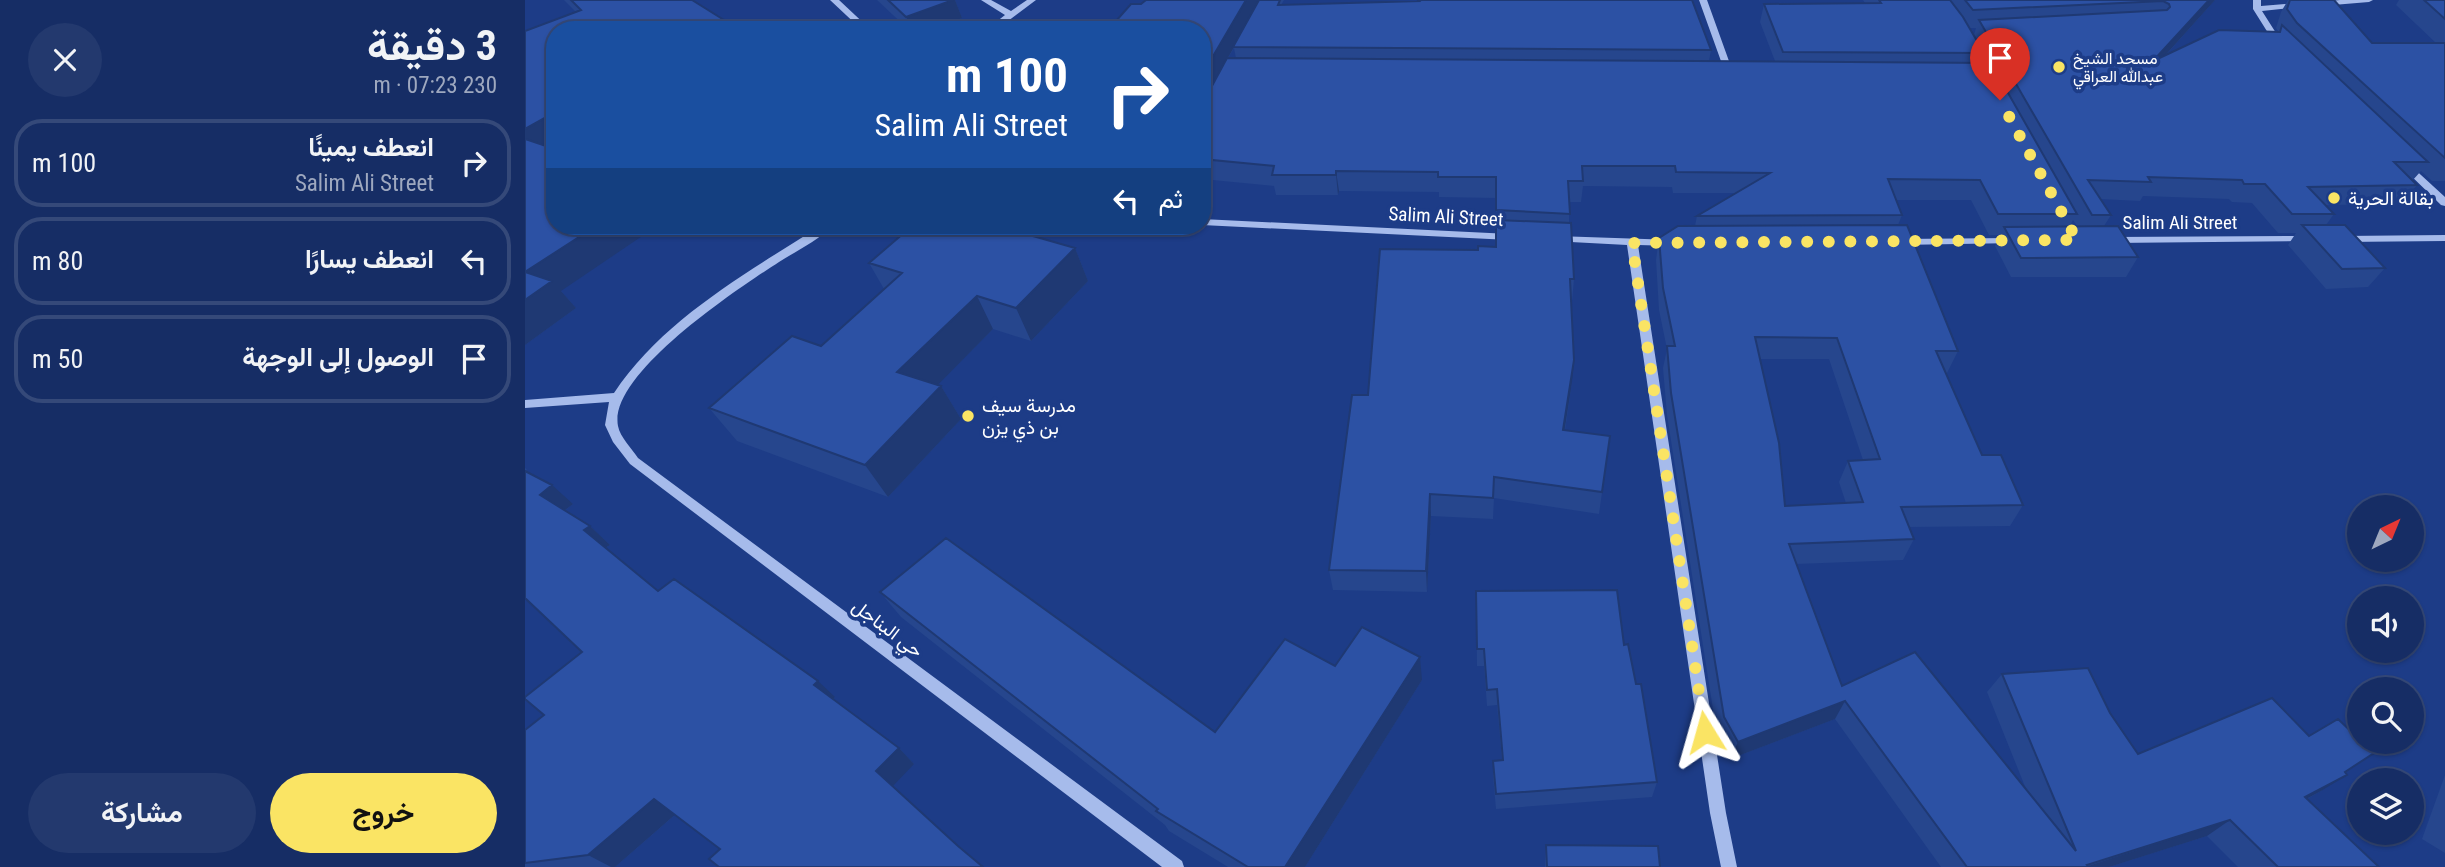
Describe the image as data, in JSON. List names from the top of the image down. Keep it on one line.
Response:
{"streets":{"street":["Salim Ali Street","حي البناجل"]},"places":["مسجد الشيخ عبدالله العراقي","بقالة الحرية","مدرسة سيف بن ذي يزن"],"north":"top right","page":{"heading":["3 دقيقة","230 m · 07:23"],"turn":["100 m","Salim Ali Street"],"list":[{"name":"انعطف يمينًا","note":"Salim Ali Street","value":"100 m"},{"name":"انعطف يسارًا","value":"80 m"},{"name":"الوصول إلى الوجهة","value":"50 m"}],"then":"ثم","buttons":["خروج","مشاركة"]}}
